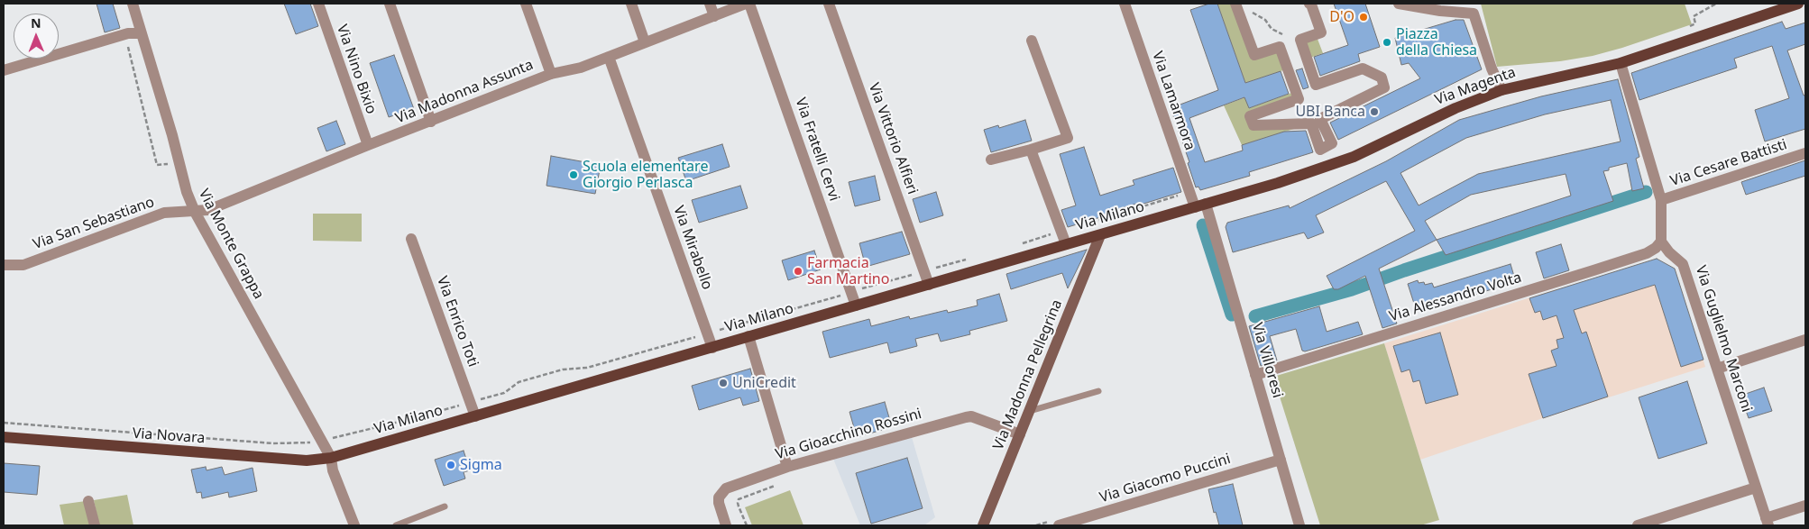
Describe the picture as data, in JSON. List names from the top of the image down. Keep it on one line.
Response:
{"streets":{"main road":["Via Magenta","Via Milano","Via Novara"],"street":["Via Nino Bixio","Via Madonna Assunta","Via Lamarmora","Via Vittorio Alfieri","Via Fratelli Cervi","Via Cesare Battisti","Via San Sebastiano","Via Monte Grappa","Via Mirabello","Via Alessandro Volta","Via Enrico Toti","Via Guglielmo Marconi","Via Villoresi","Via Madonna Pellegrina","Via Gioacchino Rossini","Via Giacomo Puccini"]},"crossings":[["Via Nino Bixio","Via Madonna Assunta"],["Via Magenta","Via Lamarmora"],["Via Magenta","Via Milano"],["Via Magenta","Via Villoresi"],["Via Madonna Assunta","Via Fratelli Cervi"],["Via Madonna Assunta","Via San Sebastiano"],["Via Madonna Assunta","Via Monte Grappa"],["Via Madonna Assunta","Via Mirabello"],["Via Lamarmora","Via Milano"],["Via Lamarmora","Via Villoresi"],["Via Vittorio Alfieri","Via Milano"],["Via Fratelli Cervi","Via Milano"],["Via Milano","Via Monte Grappa"],["Via Milano","Via Mirabello"],["Via Milano","Via Enrico Toti"],["Via Milano","Via Villoresi"],["Via Milano","Via Madonna Pellegrina"],["Via Milano","Via Novara"],["Via San Sebastiano","Via Monte Grappa"],["Via Monte Grappa","Via Novara"],["Via Alessandro Volta","Via Guglielmo Marconi"],["Via Alessandro Volta","Via Villoresi"],["Via Villoresi","Via Giacomo Puccini"],["Via Madonna Pellegrina","Via Gioacchino Rossini"]],"places":["D'O","Piazza della Chiesa","UBI Banca","Scuola elementare Giorgio Perlasca","Farmacia San Martino","UniCredit","Sigma"],"north":"top"}
